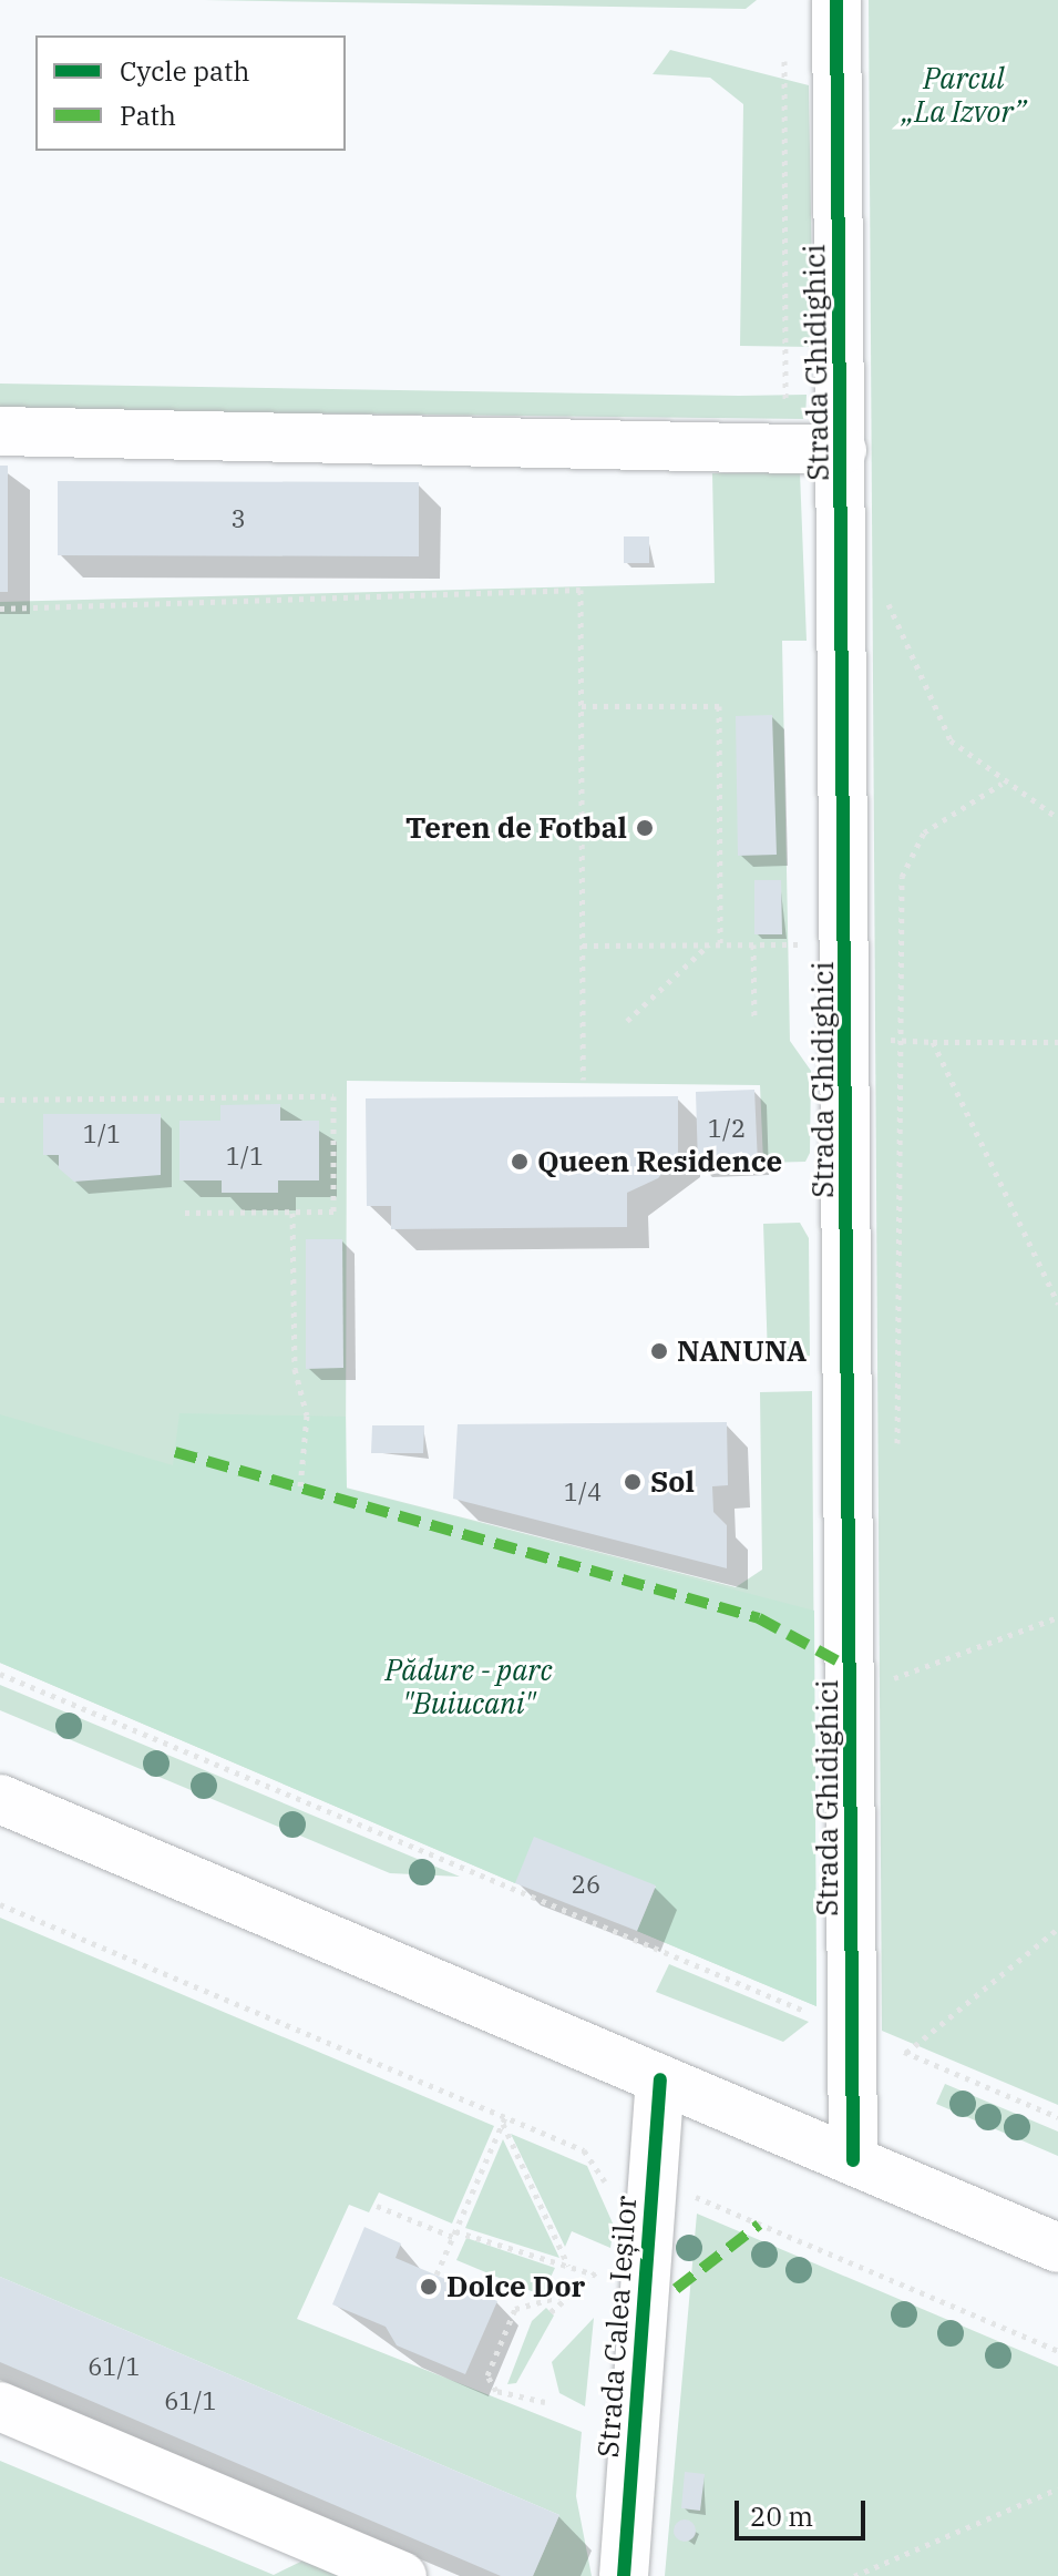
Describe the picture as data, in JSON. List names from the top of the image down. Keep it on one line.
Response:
{"streets":{"street":["Strada Ghidighici","Strada Calea Ieșilor"]},"parks":["Parcul „La Izvor”","Pădure - parc \"Buiucani\""],"places":["Teren de Fotbal","Queen Residence","NANUNA","Sol","Dolce Dor"],"house_numbers":["3","1/2","1/1","1/1","1/4","26","61/1","61/1"],"legend":["Cycle path","Path"],"scale_bar":"20 m"}
